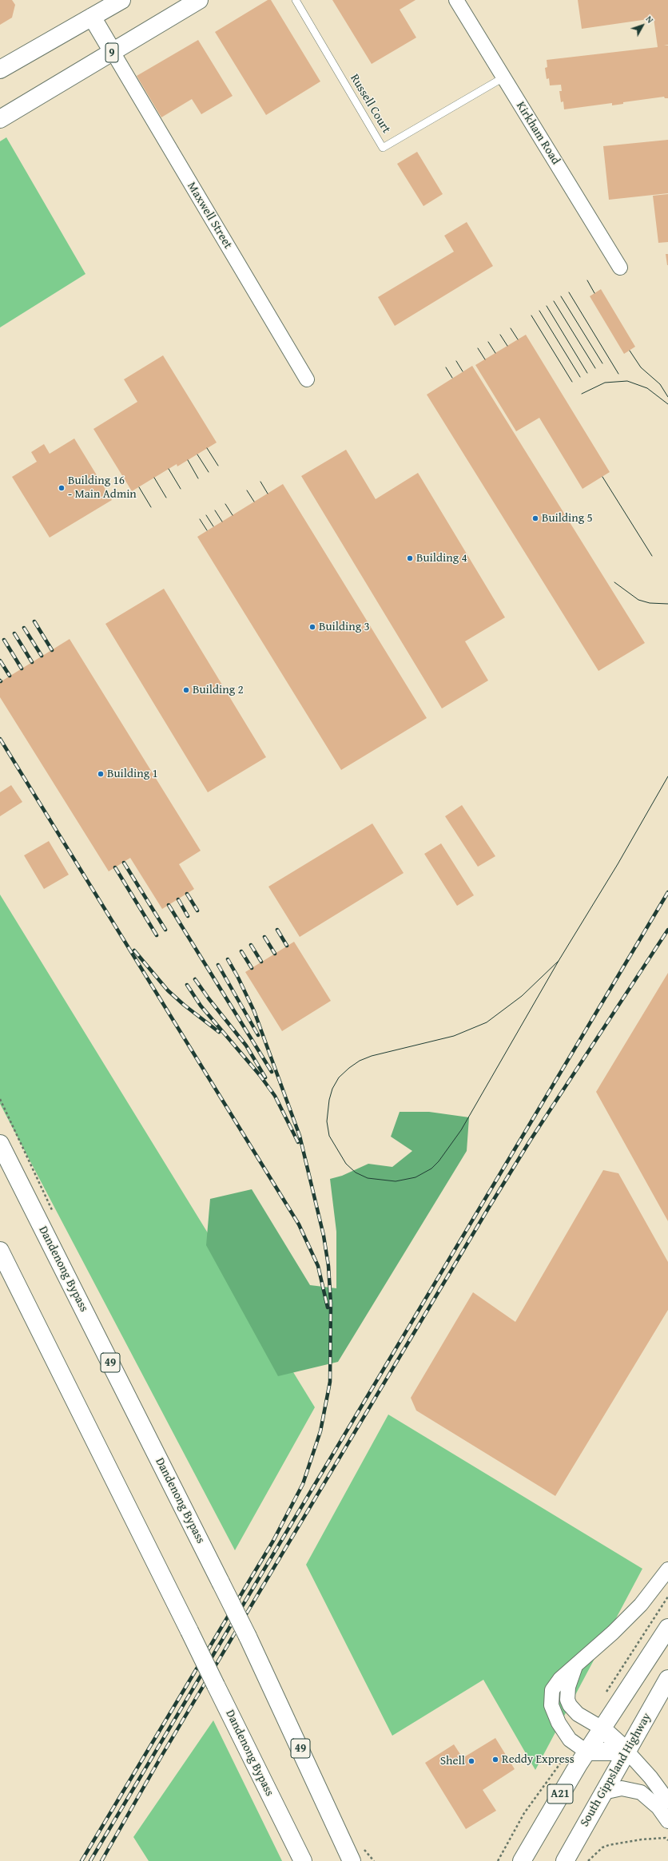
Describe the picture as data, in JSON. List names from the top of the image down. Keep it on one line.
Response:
{"streets":{"highway":["9","Dandenong Bypass","49","South Gippsland Highway","A21"],"street":["Kirkham Road","Maxwell Street"],"lane":["Russell Court"]},"crossings":[["9","Maxwell Street"],["Russell Court","Kirkham Road"]],"places":["Building 16 - Main Admin","Building 5","Building 4","Building 3","Building 2","Building 1","Reddy Express","Shell"],"north":"top right"}
